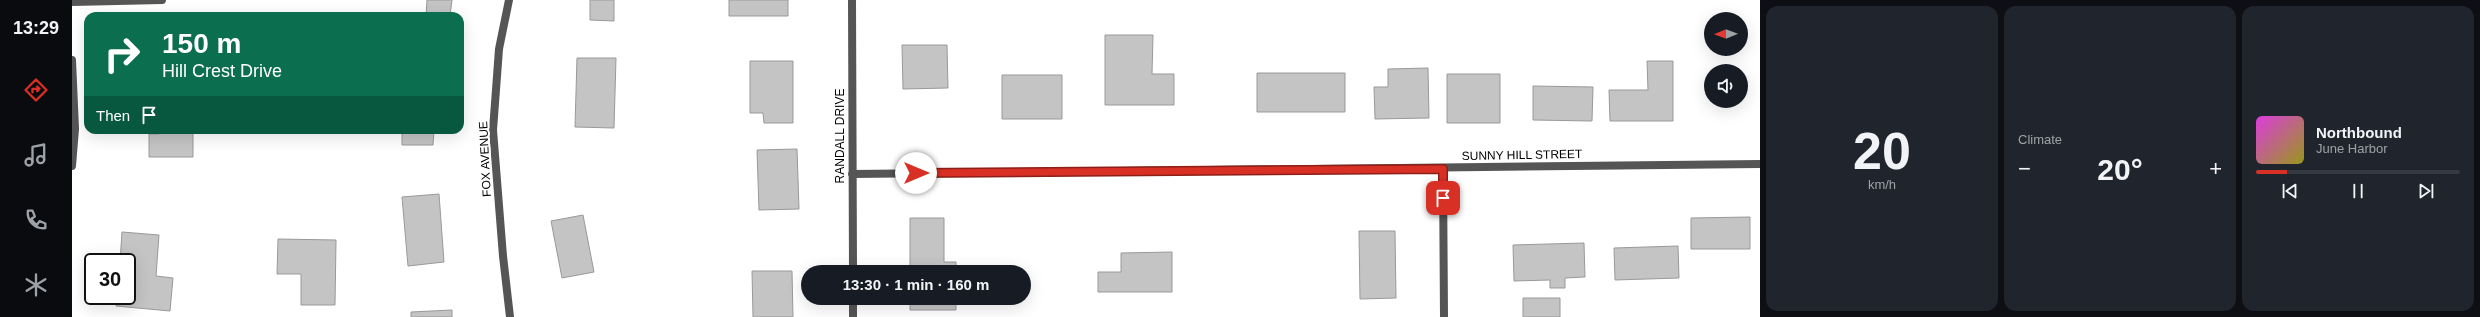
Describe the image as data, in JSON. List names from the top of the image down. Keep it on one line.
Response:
{"streets":{"street":["RANDALL DRIVE","SUNNY HILL STREET","FOX AVENUE"]},"crossings":[["RANDALL DRIVE","SUNNY HILL STREET"]],"north":"left","page":{"tabs":"13:29","tile":[["20","km/h"],"Climate"],"turn":["150 m","Hill Crest Drive"],"then":"Then","song":["Northbound","June Harbor"],"heat":["−","20°","+"],"limit":"30","trip":"13:30 · 1 min · 160 m"}}
